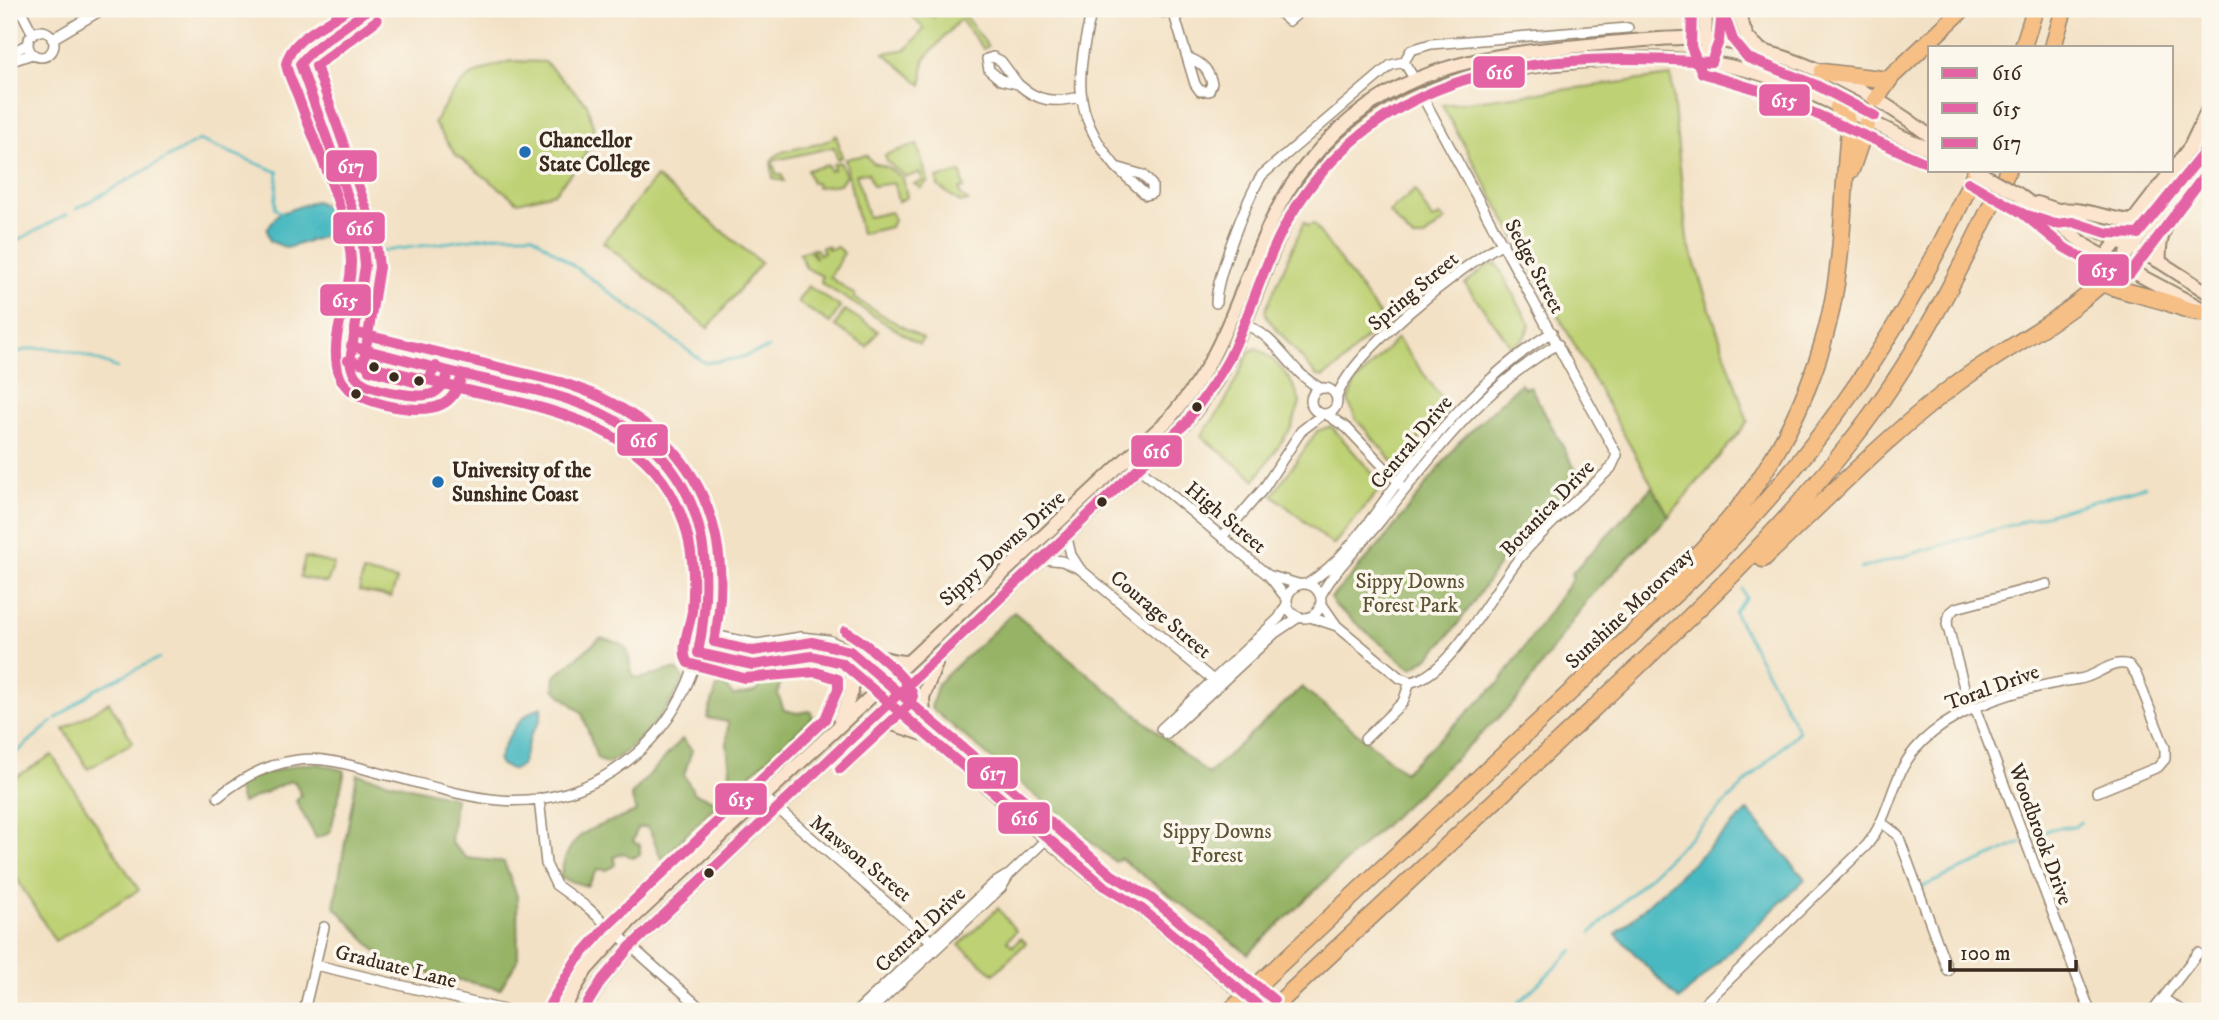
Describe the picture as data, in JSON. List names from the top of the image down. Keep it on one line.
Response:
{"streets":{"highway":["Sunshine Motorway"],"main road":["Sippy Downs Drive"],"street":["Sedge Street","Spring Street","Central Drive","Botanica Drive","High Street","Courage Street","Toral Drive","Woodbrook Drive","Mawson Street","Graduate Lane"]},"crossings":[["Sedge Street","Spring Street"],["Sedge Street","Central Drive"],["Sedge Street","Botanica Drive"],["Sedge Street","Sippy Downs Drive"],["Central Drive","High Street"],["Central Drive","Mawson Street"],["High Street","Sippy Downs Drive"],["Sippy Downs Drive","Courage Street"],["Sippy Downs Drive","Mawson Street"],["Toral Drive","Woodbrook Drive"]],"parks":["Sippy Downs Forest Park","Sippy Downs Forest"],"places":["Chancellor State College","University of the Sunshine Coast"],"lines":["transit line 616","transit line 615","transit line 617"],"legend":["616","615","617"],"scale_bar":"100 m"}
